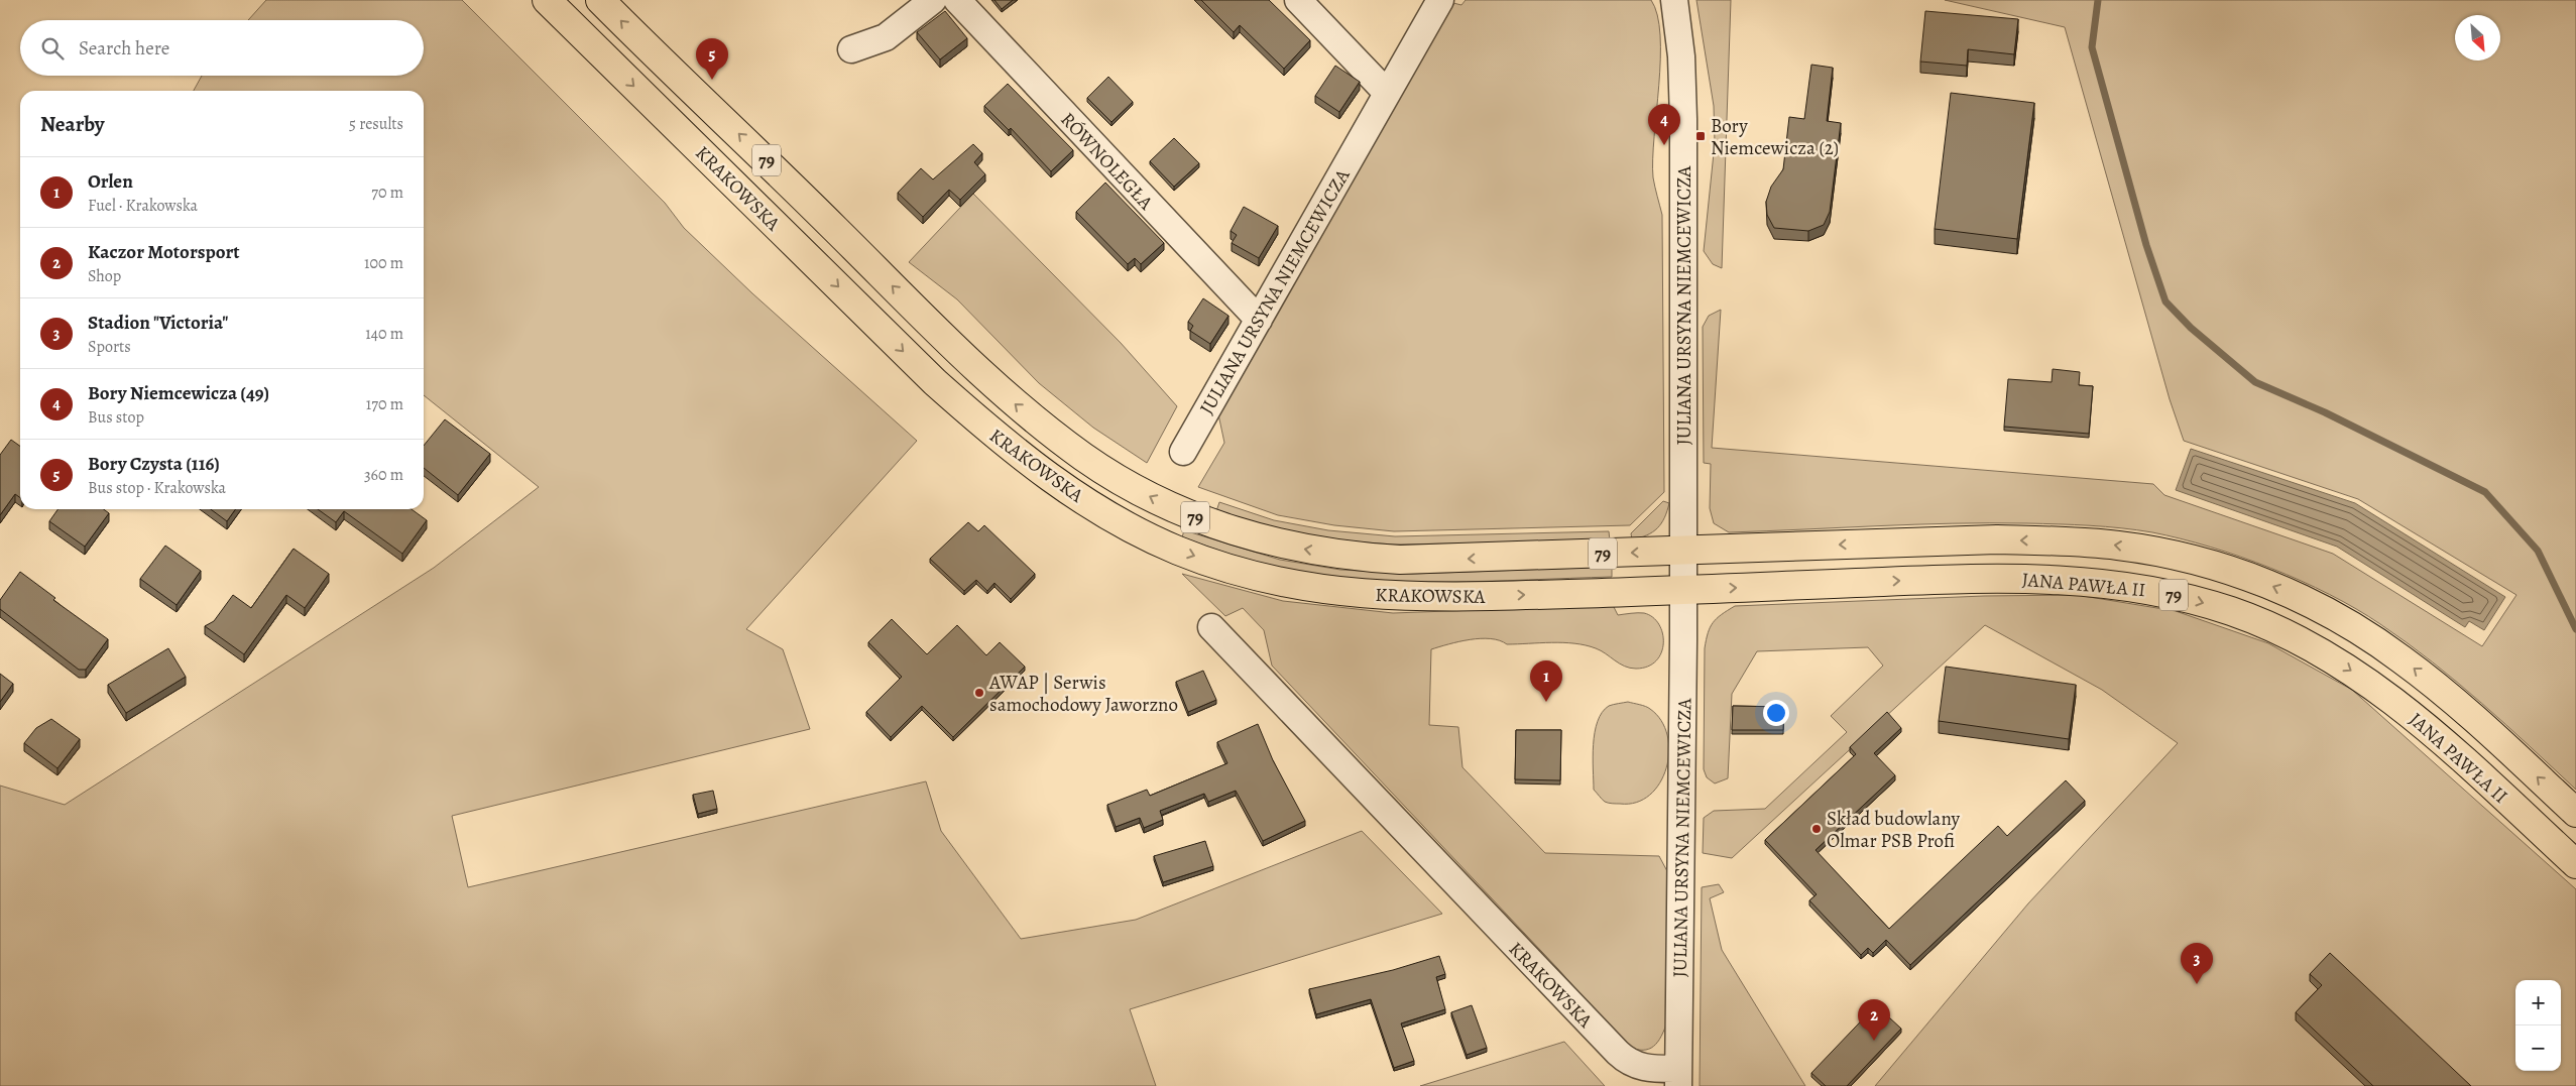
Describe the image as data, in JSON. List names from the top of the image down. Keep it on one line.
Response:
{"streets":{"main road":["79","KRAKOWSKA","JANA PAWŁA II"],"street":["RÓWNOLEGŁA","JULIANA URSYNA NIEMCEWICZA"]},"crossings":[["RÓWNOLEGŁA","JULIANA URSYNA NIEMCEWICZA"],["KRAKOWSKA","JULIANA URSYNA NIEMCEWICZA"],["KRAKOWSKA","JANA PAWŁA II"],["JULIANA URSYNA NIEMCEWICZA","JANA PAWŁA II"]],"places":{"transit":["Bory Niemcewicza (2)"],"other":["AWAP | Serwis samochodowy Jaworzno","Skład budowlany Olmar PSB Profi"]},"north":"bottom right","page":{"search":"Search here","pins":["5","4","1","3","2"],"heading":["Nearby","5 results"],"list":[{"mark":"1","name":"Orlen","note":"Fuel · Krakowska","value":"70 m"},{"mark":"2","name":"Kaczor Motorsport","note":"Shop","value":"100 m"},{"mark":"3","name":"Stadion \"Victoria\"","note":"Sports","value":"140 m"},{"mark":"4","name":"Bory Niemcewicza (49)","note":"Bus stop","value":"170 m"},{"mark":"5","name":"Bory Czysta (116)","note":"Bus stop · Krakowska","value":"360 m"}],"map_buttons":["+","−"]}}
